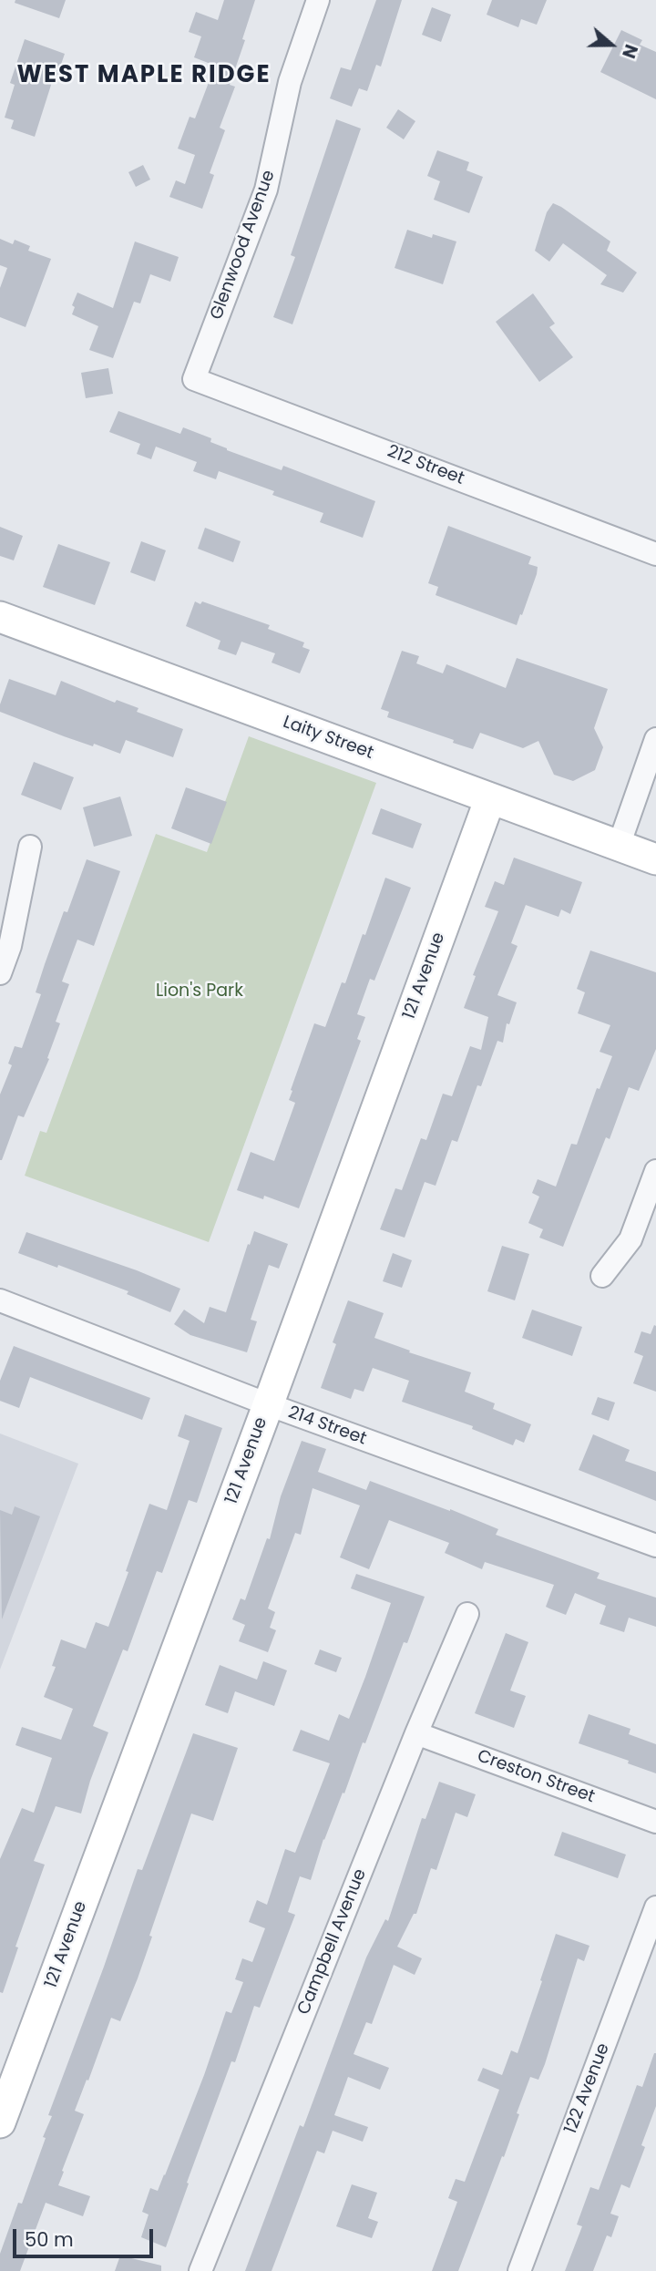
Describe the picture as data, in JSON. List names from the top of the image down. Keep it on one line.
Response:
{"streets":{"street":["Glenwood Avenue","212 Street","Laity Street","121 Avenue","214 Street","Creston Street","Campbell Avenue","122 Avenue"]},"crossings":[["Glenwood Avenue","212 Street"],["Laity Street","121 Avenue"],["121 Avenue","214 Street"],["Creston Street","Campbell Avenue"]],"districts":["WEST MAPLE RIDGE"],"parks":["Lion's Park"],"scale_bar":"50 m","north":"right"}
